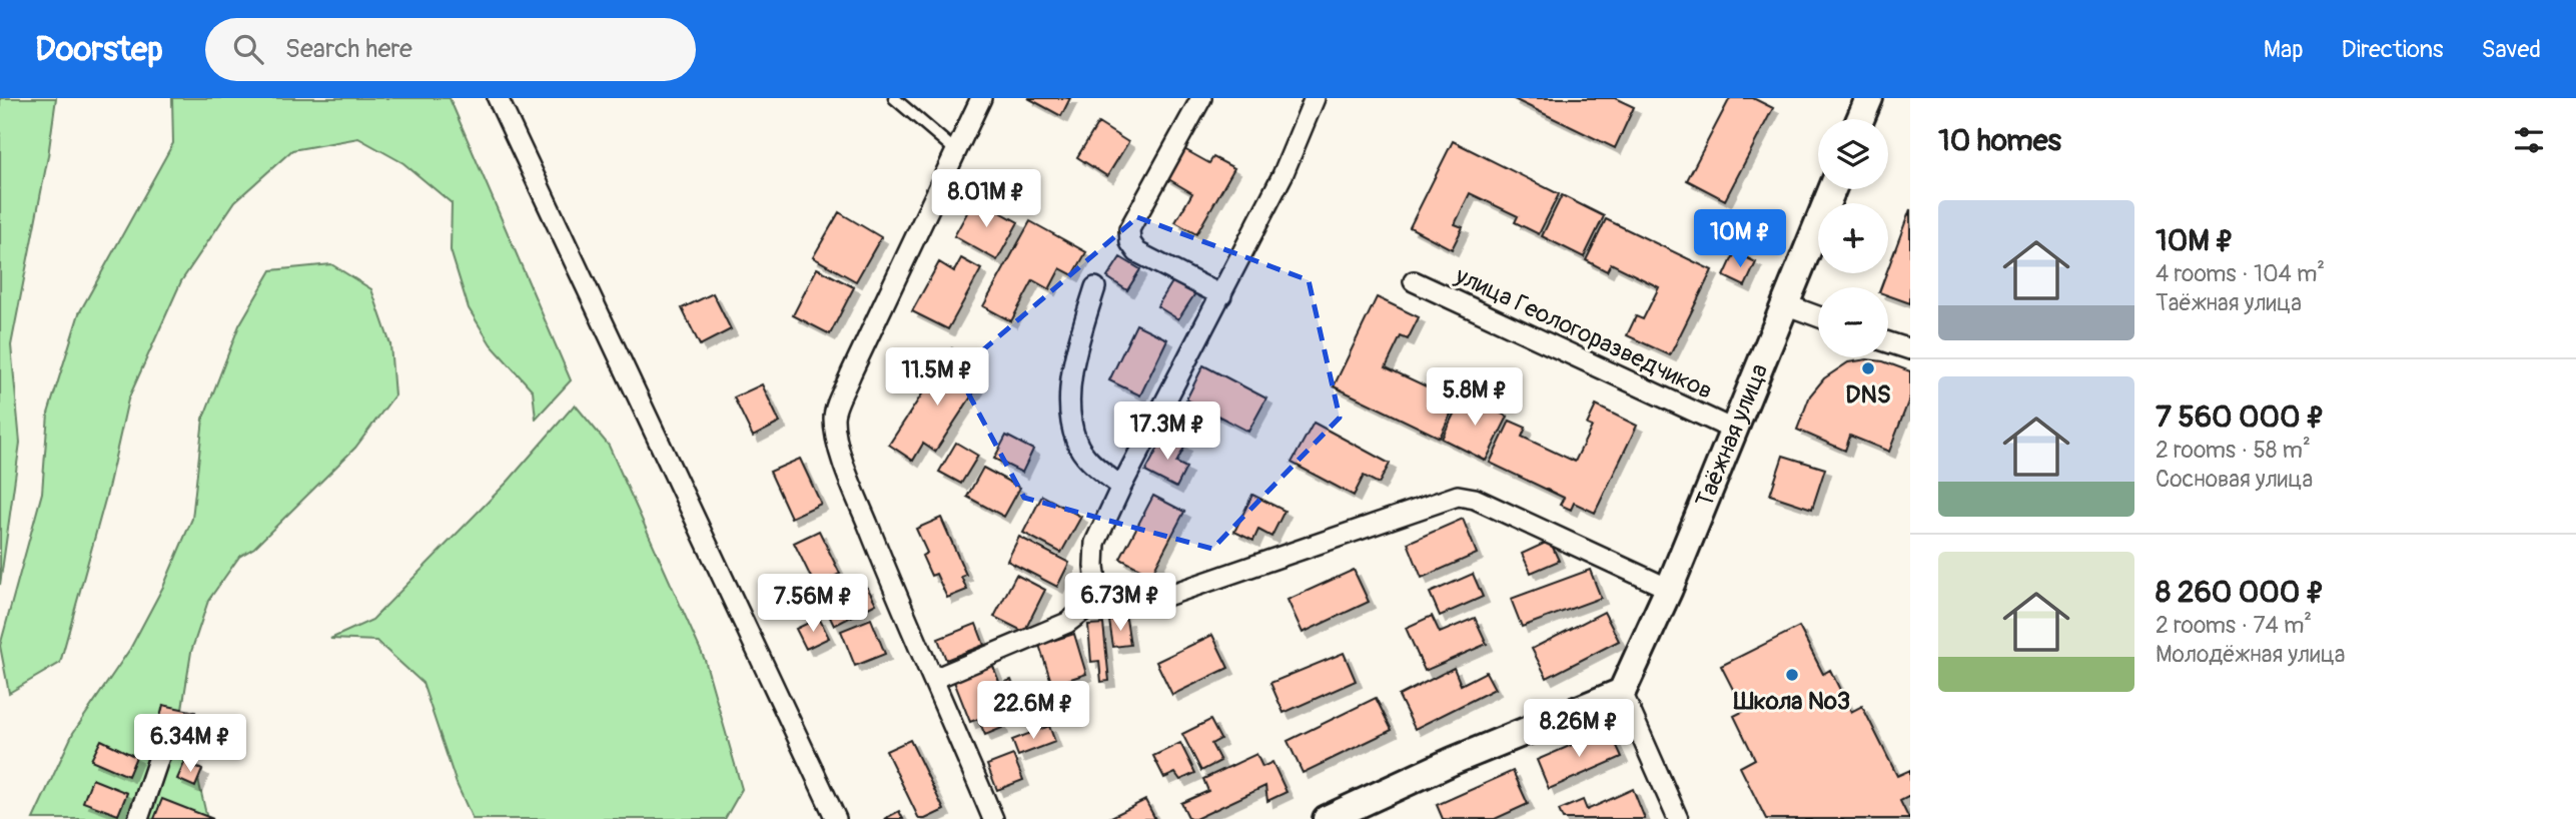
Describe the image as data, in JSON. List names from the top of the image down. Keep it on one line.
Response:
{"streets":{"main road":["Таёжная улица"],"street":["улица Геологоразведчиков"]},"crossings":[["улица Геологоразведчиков","Таёжная улица"]],"places":["DNS","Школа №3"],"page":{"header":"Doorstep","search":"Search here","nav":["Map","Directions","Saved"],"heading":"10 homes","map_buttons":["+","−"],"price":["8.01M ₽","10M ₽","11.5M ₽","5.8M ₽","17.3M ₽","6.73M ₽","7.56M ₽","22.6M ₽","8.26M ₽","6.34M ₽"],"list":[{"name":"10M ₽","note":"4 rooms · 104 m² · Таёжная улица"},{"name":"7 560 000 ₽","note":"2 rooms · 58 m² · Сосновая улица"},{"name":"8 260 000 ₽","note":"2 rooms · 74 m² · Молодёжная улица"}]}}
